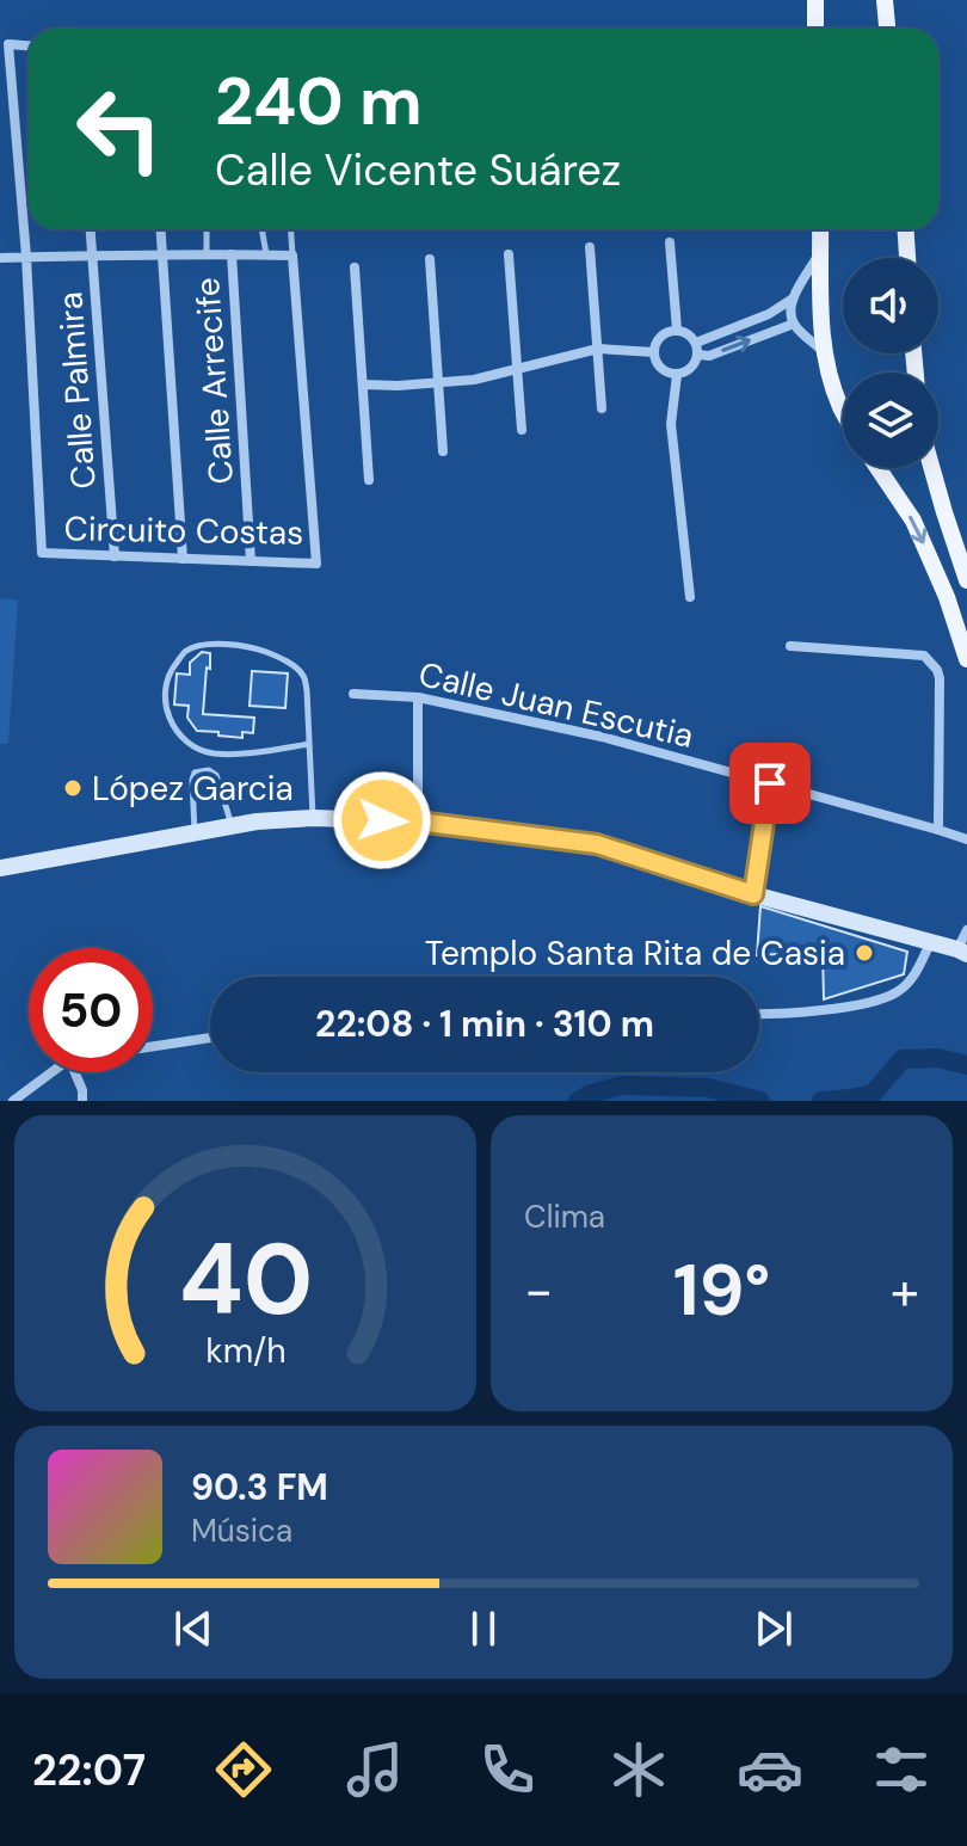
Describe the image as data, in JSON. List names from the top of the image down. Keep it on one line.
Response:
{"streets":{"street":["Calle Arrecife","Calle Palmira","Circuito Costas","Calle Juan Escutia"]},"crossings":[["Calle Arrecife","Circuito Costas"],["Calle Palmira","Circuito Costas"]],"places":["López Garcia","Templo Santa Rita de Casia"],"page":{"turn":["240 m","Calle Vicente Suárez"],"limit":"50","trip":"22:08 · 1 min · 310 m","tile":"Clima","heat":["−","19°","+"],"song":["90.3 FM","Música"],"tabs":"22:07","gauge":["40","km/h"]}}
